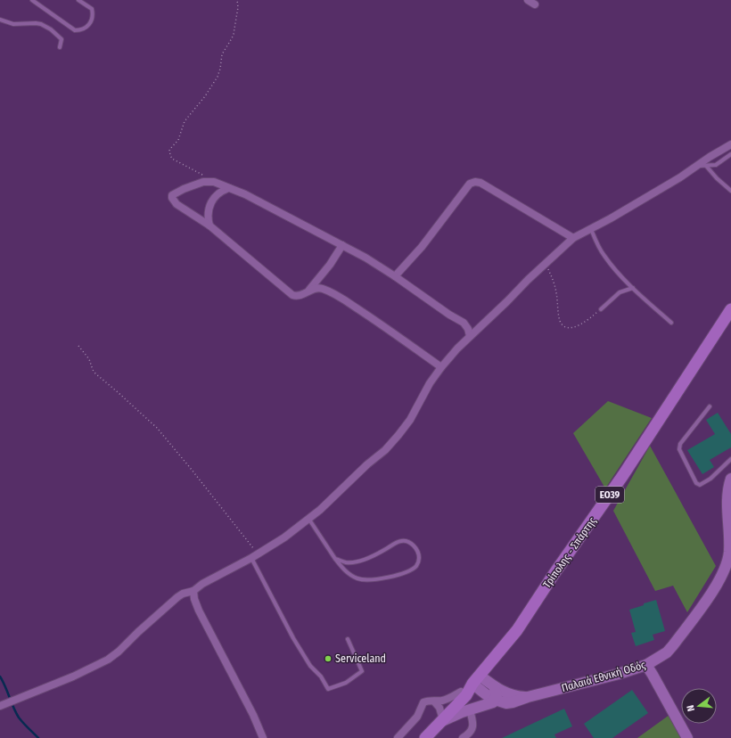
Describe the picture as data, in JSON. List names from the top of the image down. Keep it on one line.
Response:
{"streets":{"main road":["ΕΟ39","Τρίπολης - Σπάρτης","Παλαιά Εθνική Οδός"]},"places":["Serviceland"],"north":"left"}
